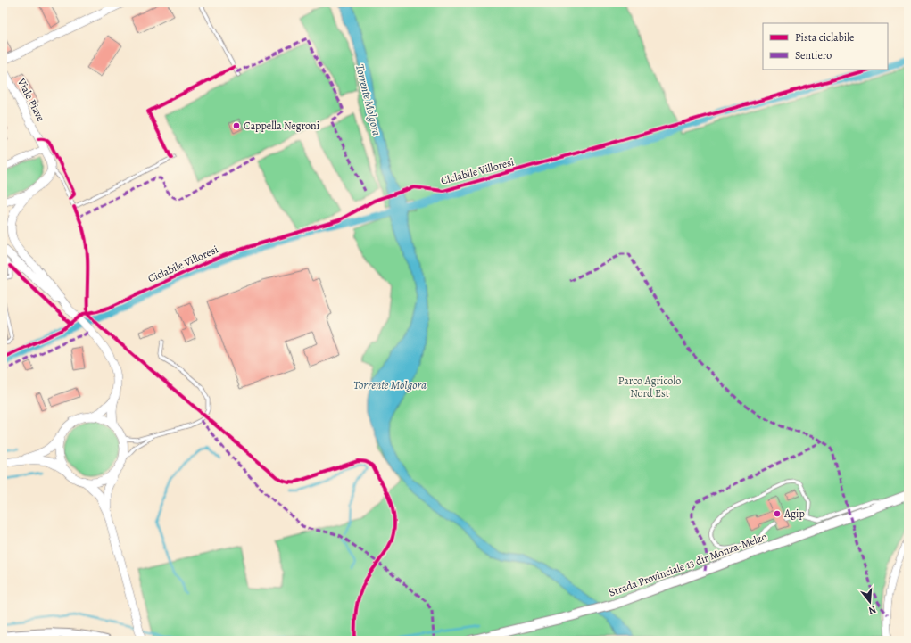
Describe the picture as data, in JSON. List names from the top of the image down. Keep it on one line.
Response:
{"streets":{"main road":["Strada Provinciale 13 dir Monza-Melzo"],"street":["Viale Piave"],"cycle path":["Ciclabile Villoresi"]},"water":["Torrente Molgora"],"parks":["Parco Agricolo Nord Est"],"places":["Cappella Negroni","Agip"],"legend":["Pista ciclabile","Sentiero"],"north":"bottom"}
